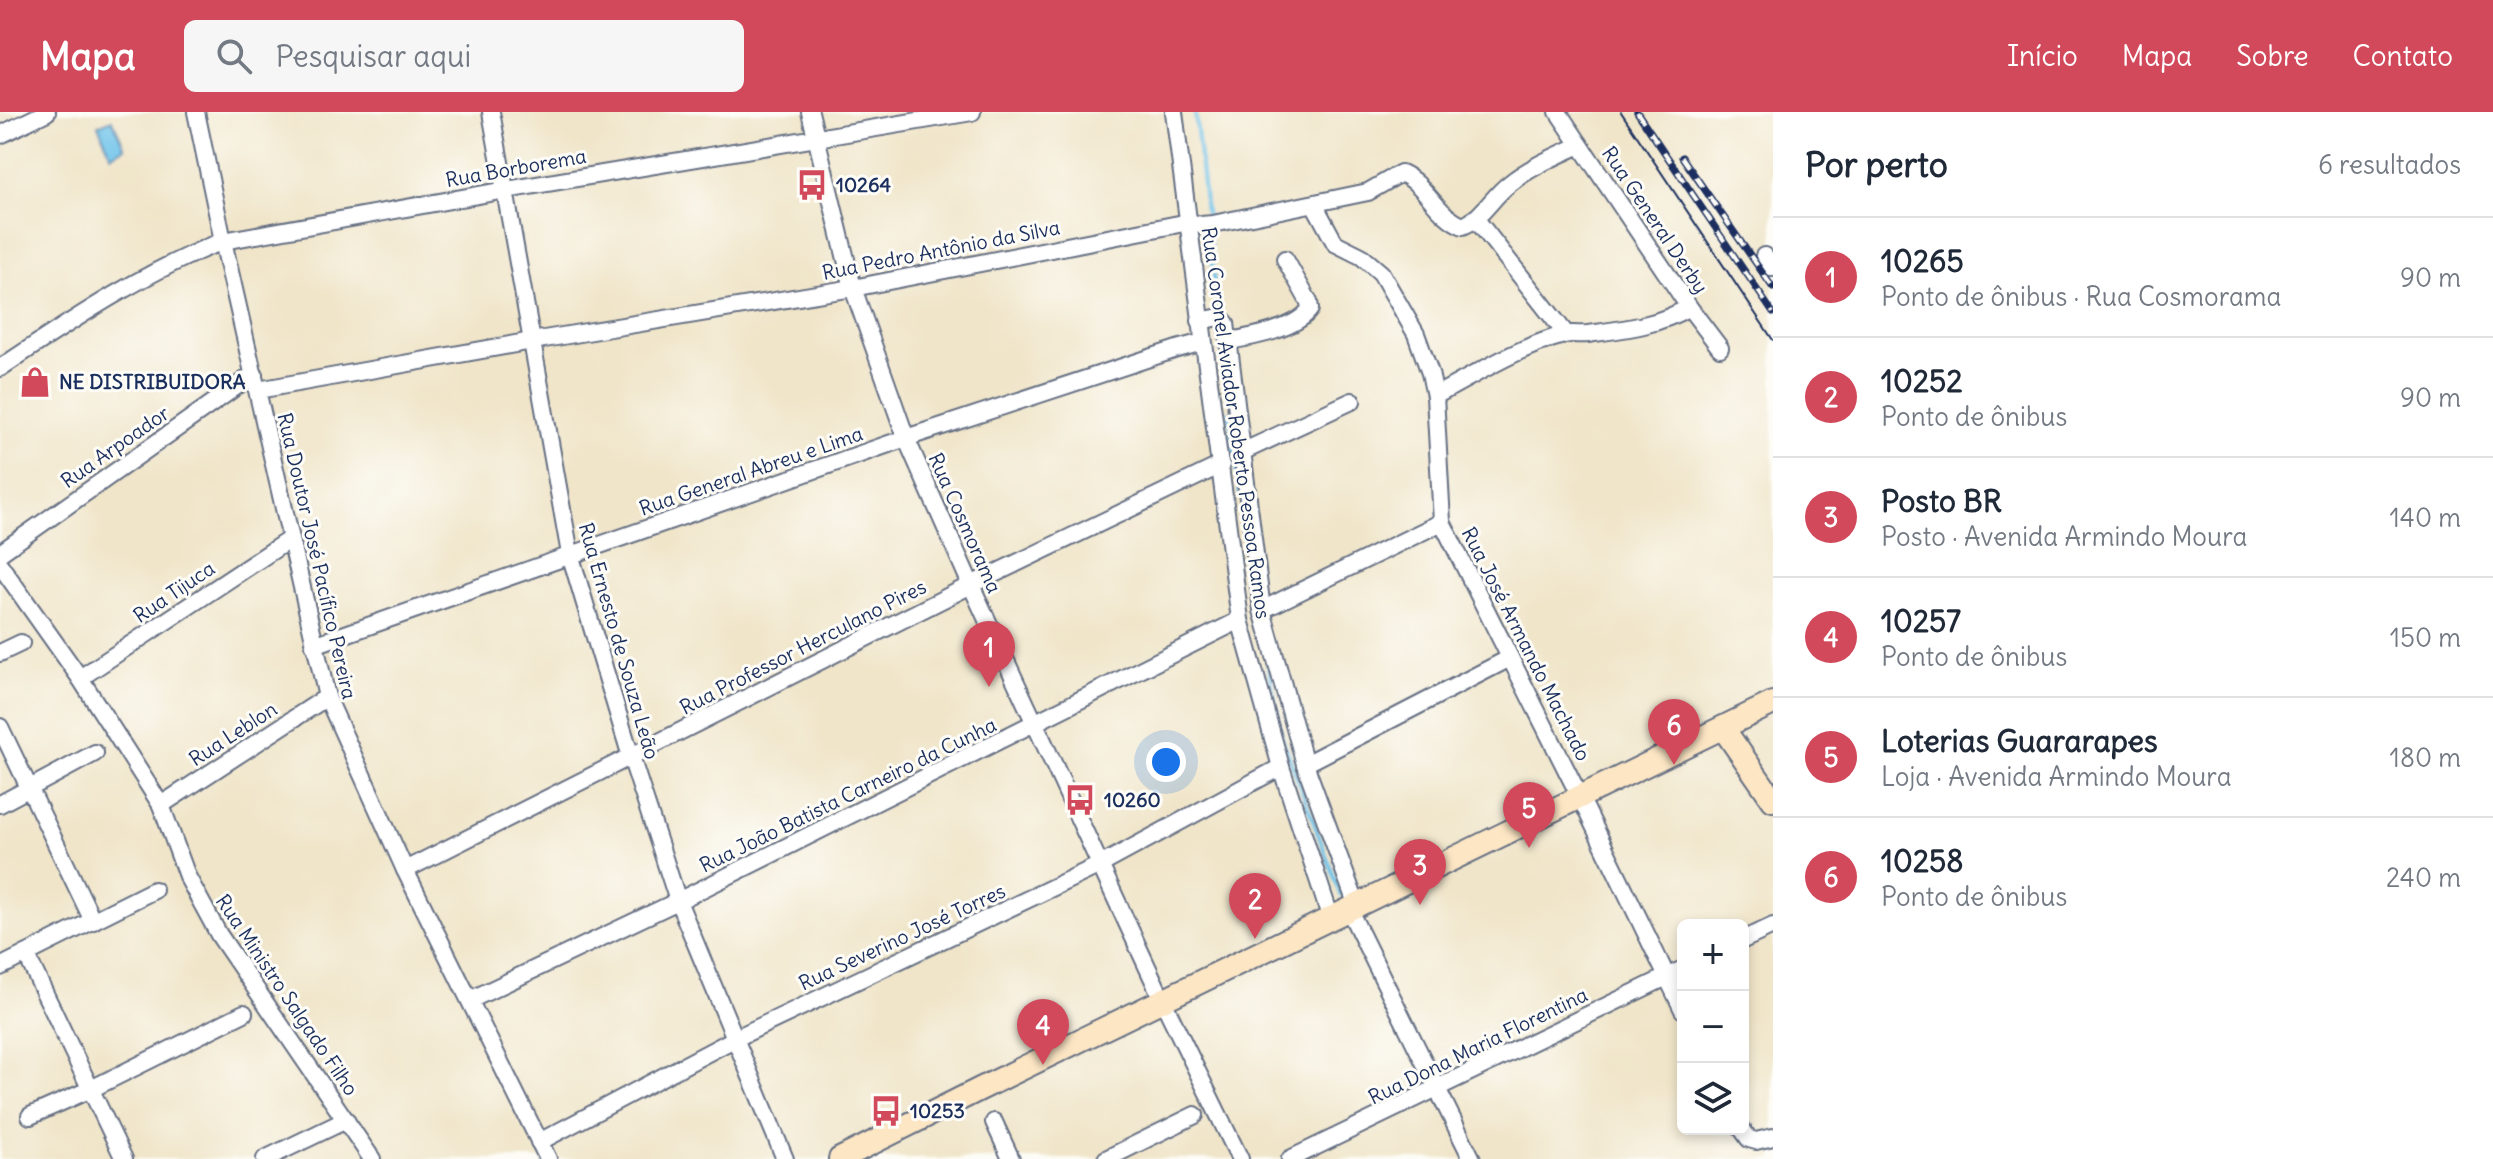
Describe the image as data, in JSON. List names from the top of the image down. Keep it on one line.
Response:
{"streets":{"street":["Rua Borborema","Rua General Derby","Rua Pedro Antônio da Silva","Rua Coronel Aviador Roberto Pessoa Ramos","Rua Arpoador","Rua General Abreu e Lima","Rua Cosmorama","Rua Doutor José Pacífico Pereira","Rua Tijuca","Rua Ernesto de Souza Leão","Rua José Armando Machado","Rua Professor Herculano Pires","Rua Leblon","Rua João Batista Carneiro da Cunha","Rua Severino José Torres","Rua Ministro Salgado Filho","Rua Dona Maria Florentina"]},"crossings":[["Rua Borborema","Rua Cosmorama"],["Rua Borborema","Rua Doutor José Pacífico Pereira"],["Rua Borborema","Rua Ernesto de Souza Leão"],["Rua Pedro Antônio da Silva","Rua Coronel Aviador Roberto Pessoa Ramos"],["Rua Pedro Antônio da Silva","Rua Arpoador"],["Rua Pedro Antônio da Silva","Rua Cosmorama"],["Rua Pedro Antônio da Silva","Rua Doutor José Pacífico Pereira"],["Rua Pedro Antônio da Silva","Rua Ernesto de Souza Leão"],["Rua Coronel Aviador Roberto Pessoa Ramos","Rua General Abreu e Lima"],["Rua Coronel Aviador Roberto Pessoa Ramos","Rua Professor Herculano Pires"],["Rua Coronel Aviador Roberto Pessoa Ramos","Rua João Batista Carneiro da Cunha"],["Rua Coronel Aviador Roberto Pessoa Ramos","Rua Severino José Torres"],["Rua Coronel Aviador Roberto Pessoa Ramos","Rua Dona Maria Florentina"],["Rua Arpoador","Rua Doutor José Pacífico Pereira"],["Rua General Abreu e Lima","Rua Cosmorama"],["Rua General Abreu e Lima","Rua Doutor José Pacífico Pereira"],["Rua General Abreu e Lima","Rua Ernesto de Souza Leão"],["Rua Cosmorama","Rua Professor Herculano Pires"],["Rua Cosmorama","Rua João Batista Carneiro da Cunha"],["Rua Cosmorama","Rua Severino José Torres"],["Rua Doutor José Pacífico Pereira","Rua Tijuca"],["Rua Doutor José Pacífico Pereira","Rua Professor Herculano Pires"],["Rua Doutor José Pacífico Pereira","Rua Leblon"],["Rua Doutor José Pacífico Pereira","Rua João Batista Carneiro da Cunha"],["Rua Doutor José Pacífico Pereira","Rua Severino José Torres"],["Rua Tijuca","Rua Ministro Salgado Filho"],["Rua Ernesto de Souza Leão","Rua Professor Herculano Pires"],["Rua Ernesto de Souza Leão","Rua João Batista Carneiro da Cunha"],["Rua Ernesto de Souza Leão","Rua Severino José Torres"],["Rua José Armando Machado","Rua Dona Maria Florentina"],["Rua Leblon","Rua Ministro Salgado Filho"]],"places":{"bus stop":["10264","10260","10253"],"shop":["NE DISTRIBUIDORA"]},"page":{"header":"Mapa","search":"Pesquisar aqui","nav":["Início","Mapa","Sobre","Contato"],"heading":["Por perto","6 resultados"],"list":[{"mark":"1","name":"10265","note":"Ponto de ônibus · Rua Cosmorama","value":"90 m"},{"mark":"2","name":"10252","note":"Ponto de ônibus","value":"90 m"},{"mark":"3","name":"Posto BR","note":"Posto · Avenida Armindo Moura","value":"140 m"},{"mark":"4","name":"10257","note":"Ponto de ônibus","value":"150 m"},{"mark":"5","name":"Loterias Guararapes","note":"Loja · Avenida Armindo Moura","value":"180 m"},{"mark":"6","name":"10258","note":"Ponto de ônibus","value":"240 m"}],"pins":["1","6","5","3","2","4"],"map_buttons":["+","−"]}}
